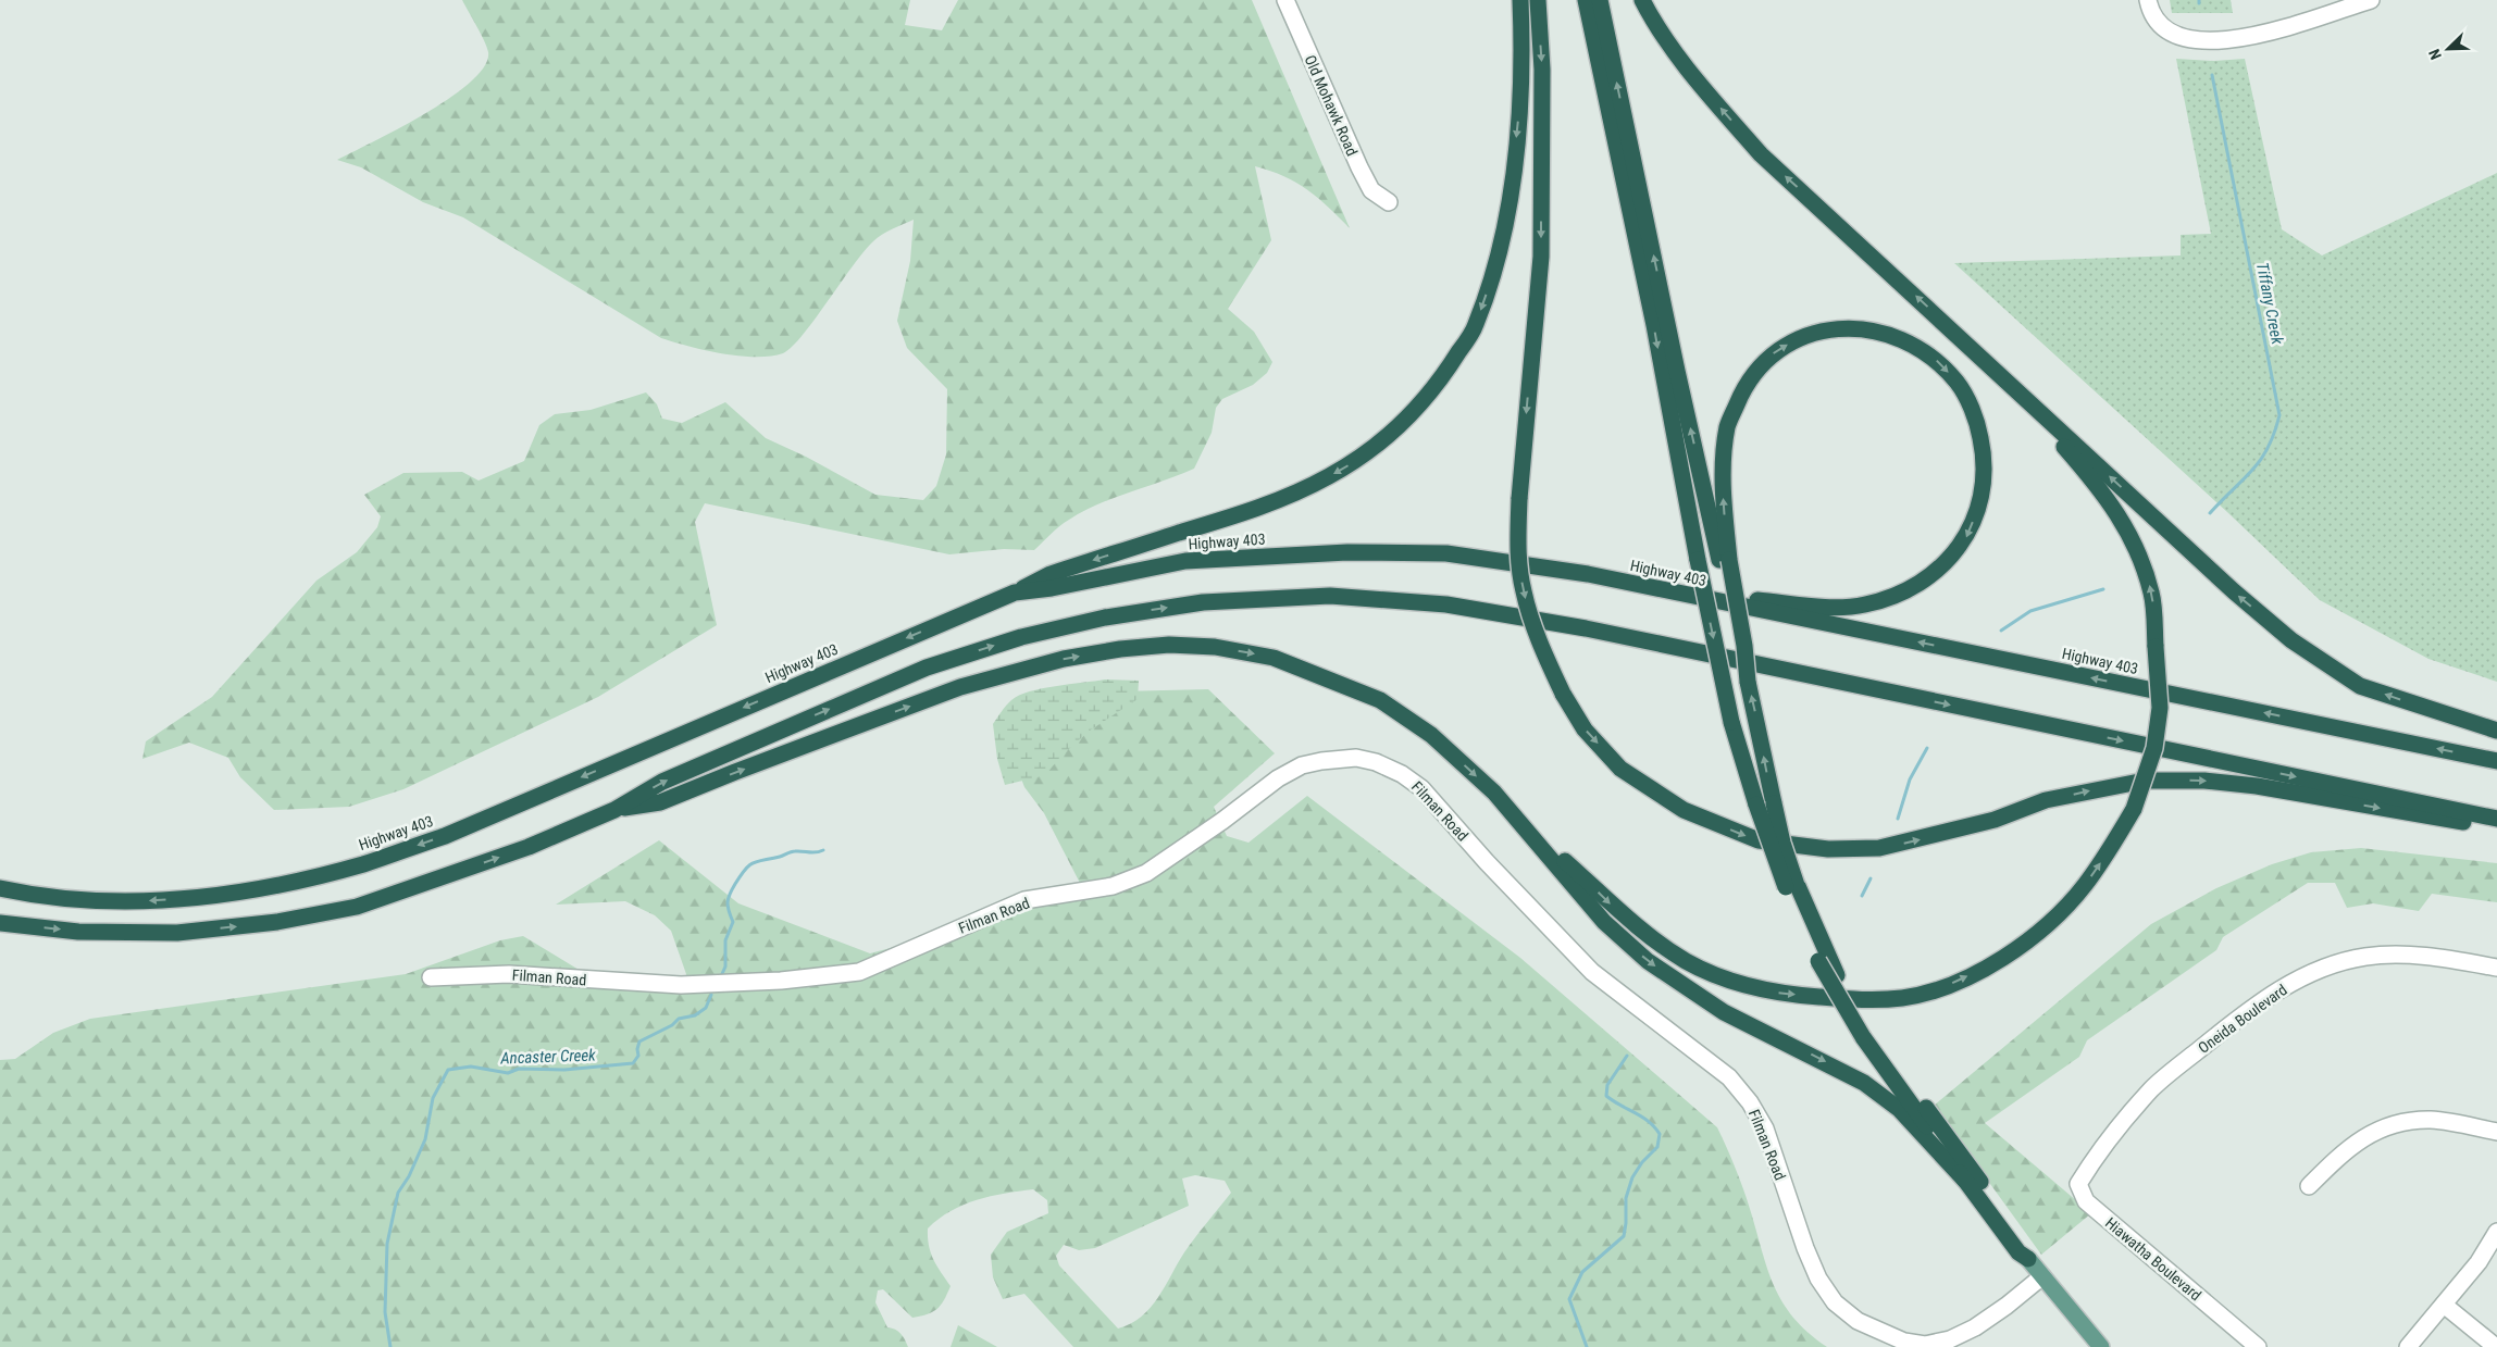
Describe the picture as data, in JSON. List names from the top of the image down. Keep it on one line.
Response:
{"streets":{"highway":["Highway 403"],"street":["Old Mohawk Road","Filman Road","Oneida Boulevard","Hiawatha Boulevard"]},"crossings":[["Oneida Boulevard","Hiawatha Boulevard"]],"water":["Tiffany Creek","Ancaster Creek"],"north":"bottom left"}
